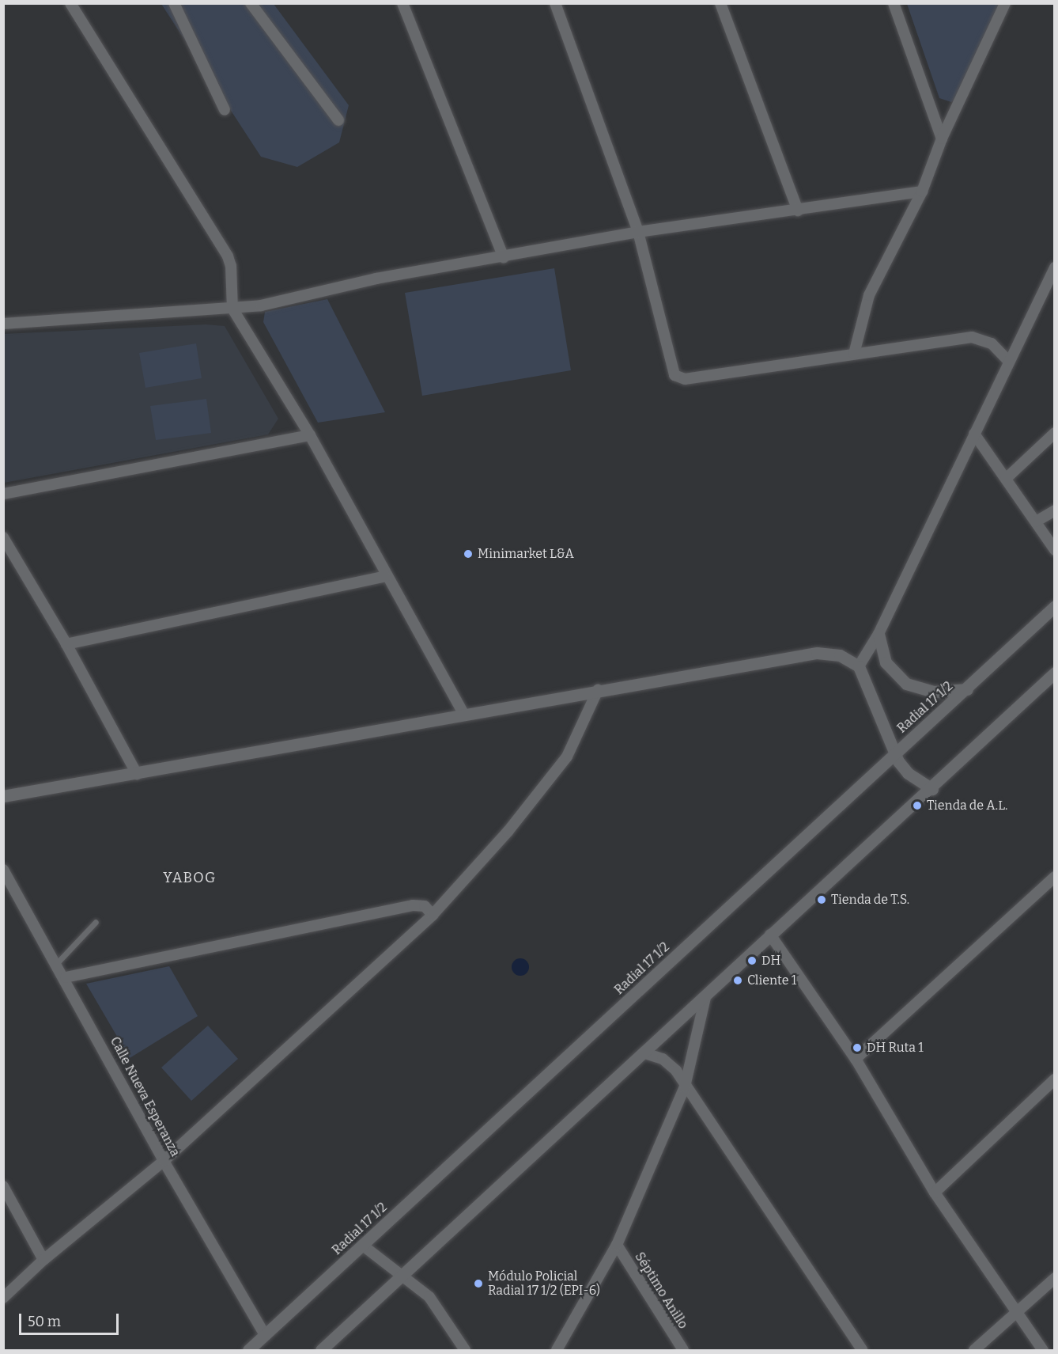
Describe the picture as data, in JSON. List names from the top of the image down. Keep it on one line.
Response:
{"streets":{"street":["Radial 17 1/2","Calle Nueva Esperanza","Séptimo Anillo"]},"crossings":[["Radial 17 1/2","Calle Nueva Esperanza"]],"districts":["YABOG"],"places":["Minimarket L&A","Tienda de A.L.","Tienda de T.S.","DH","Cliente 1","DH Ruta 1","Módulo Policial Radial 17 1/2 (EPI-6)"],"scale_bar":"50 m"}
